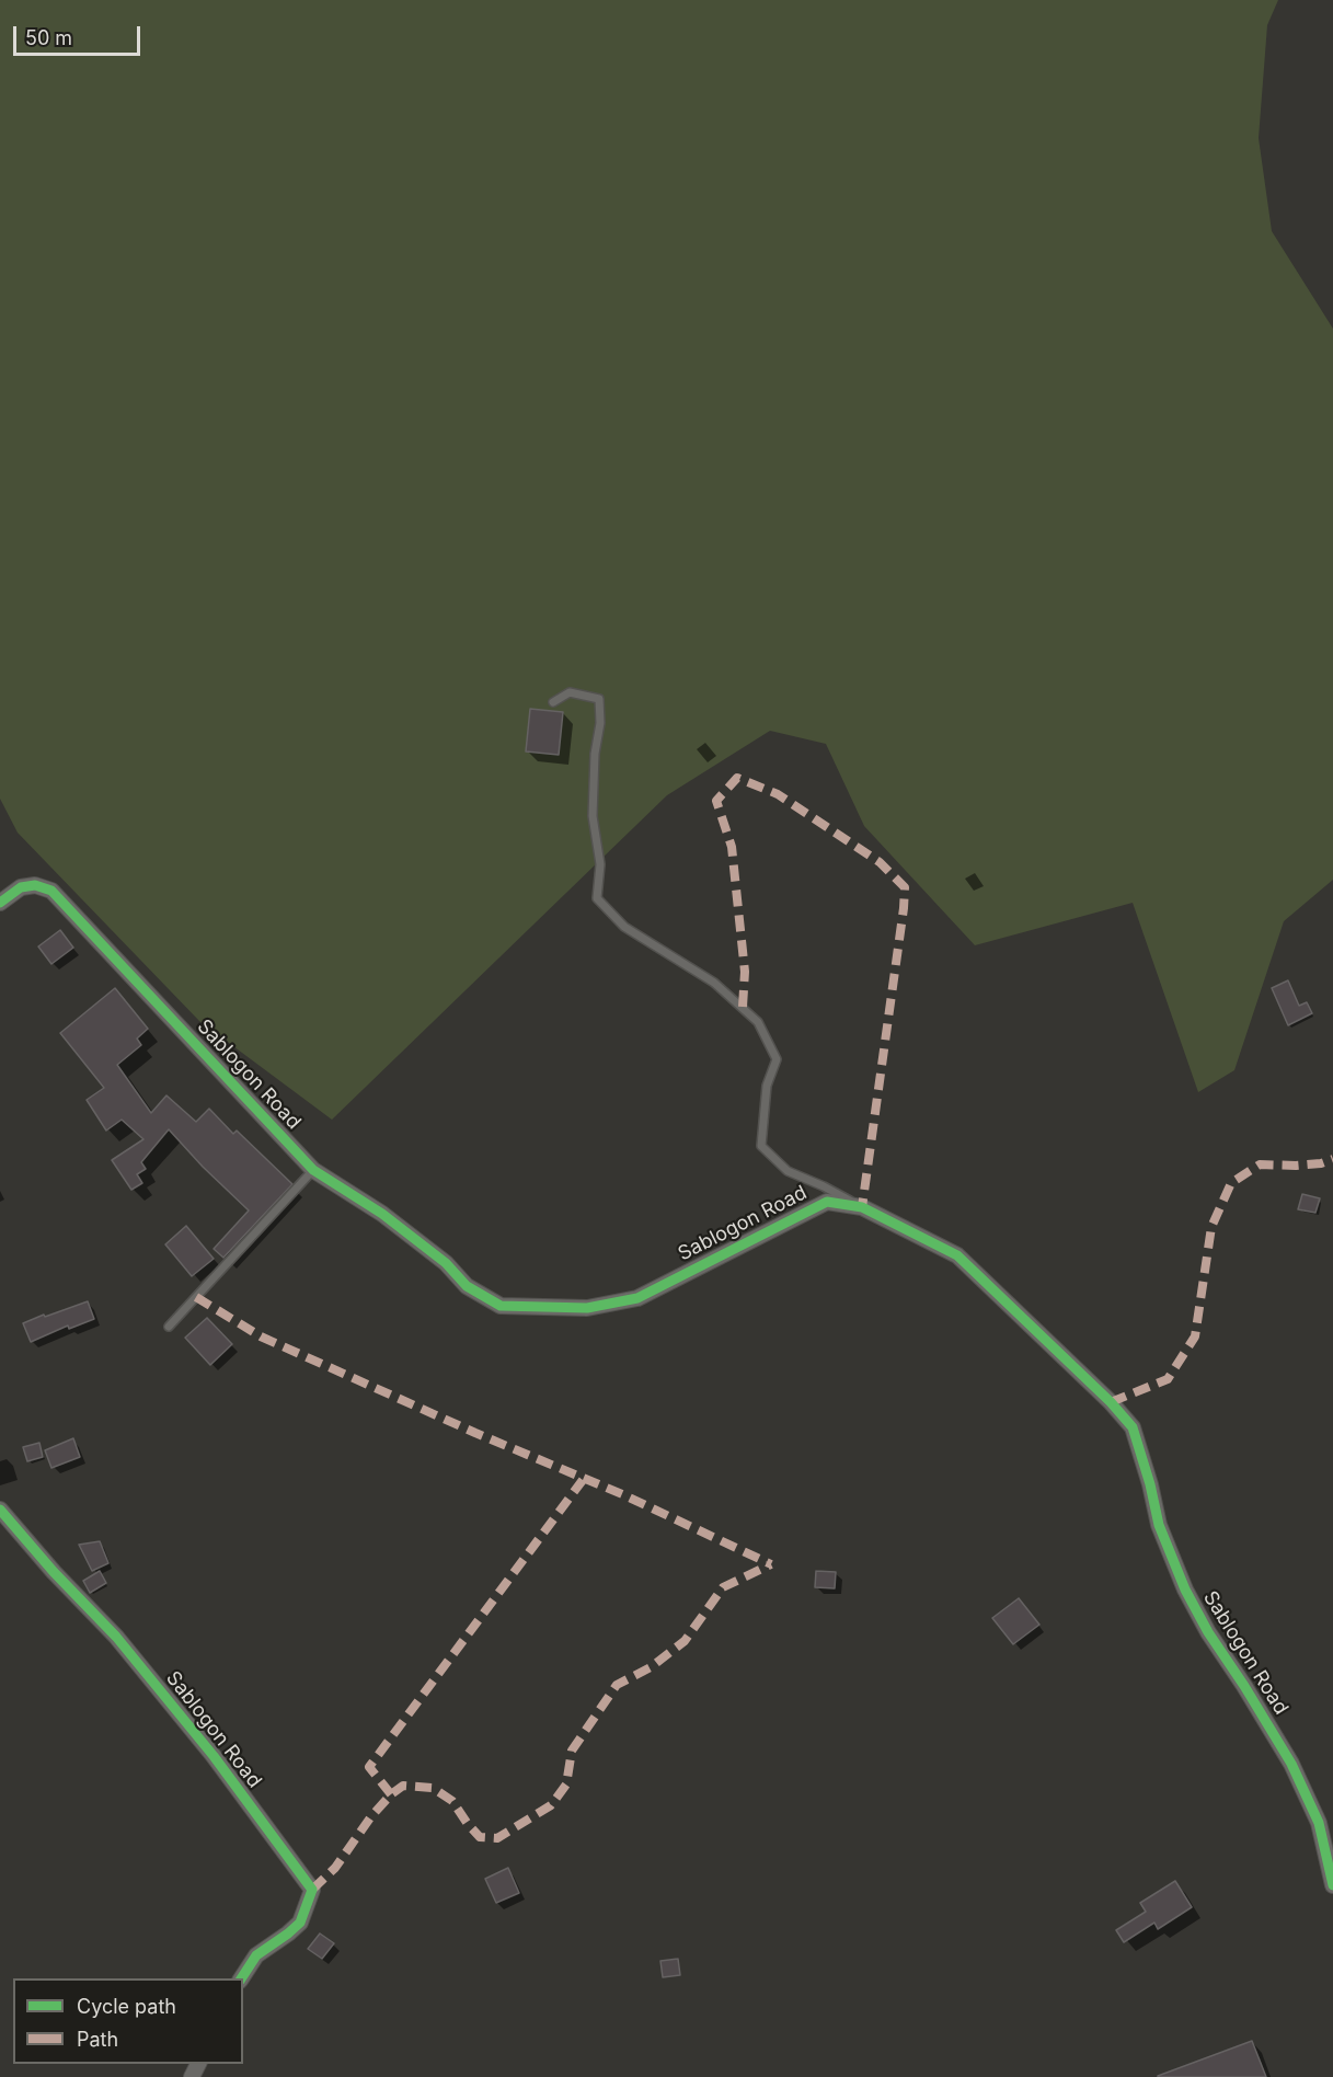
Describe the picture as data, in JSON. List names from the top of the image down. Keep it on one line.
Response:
{"streets":{"street":["Sablogon Road"]},"legend":["Cycle path","Path"],"scale_bar":"50 m"}
